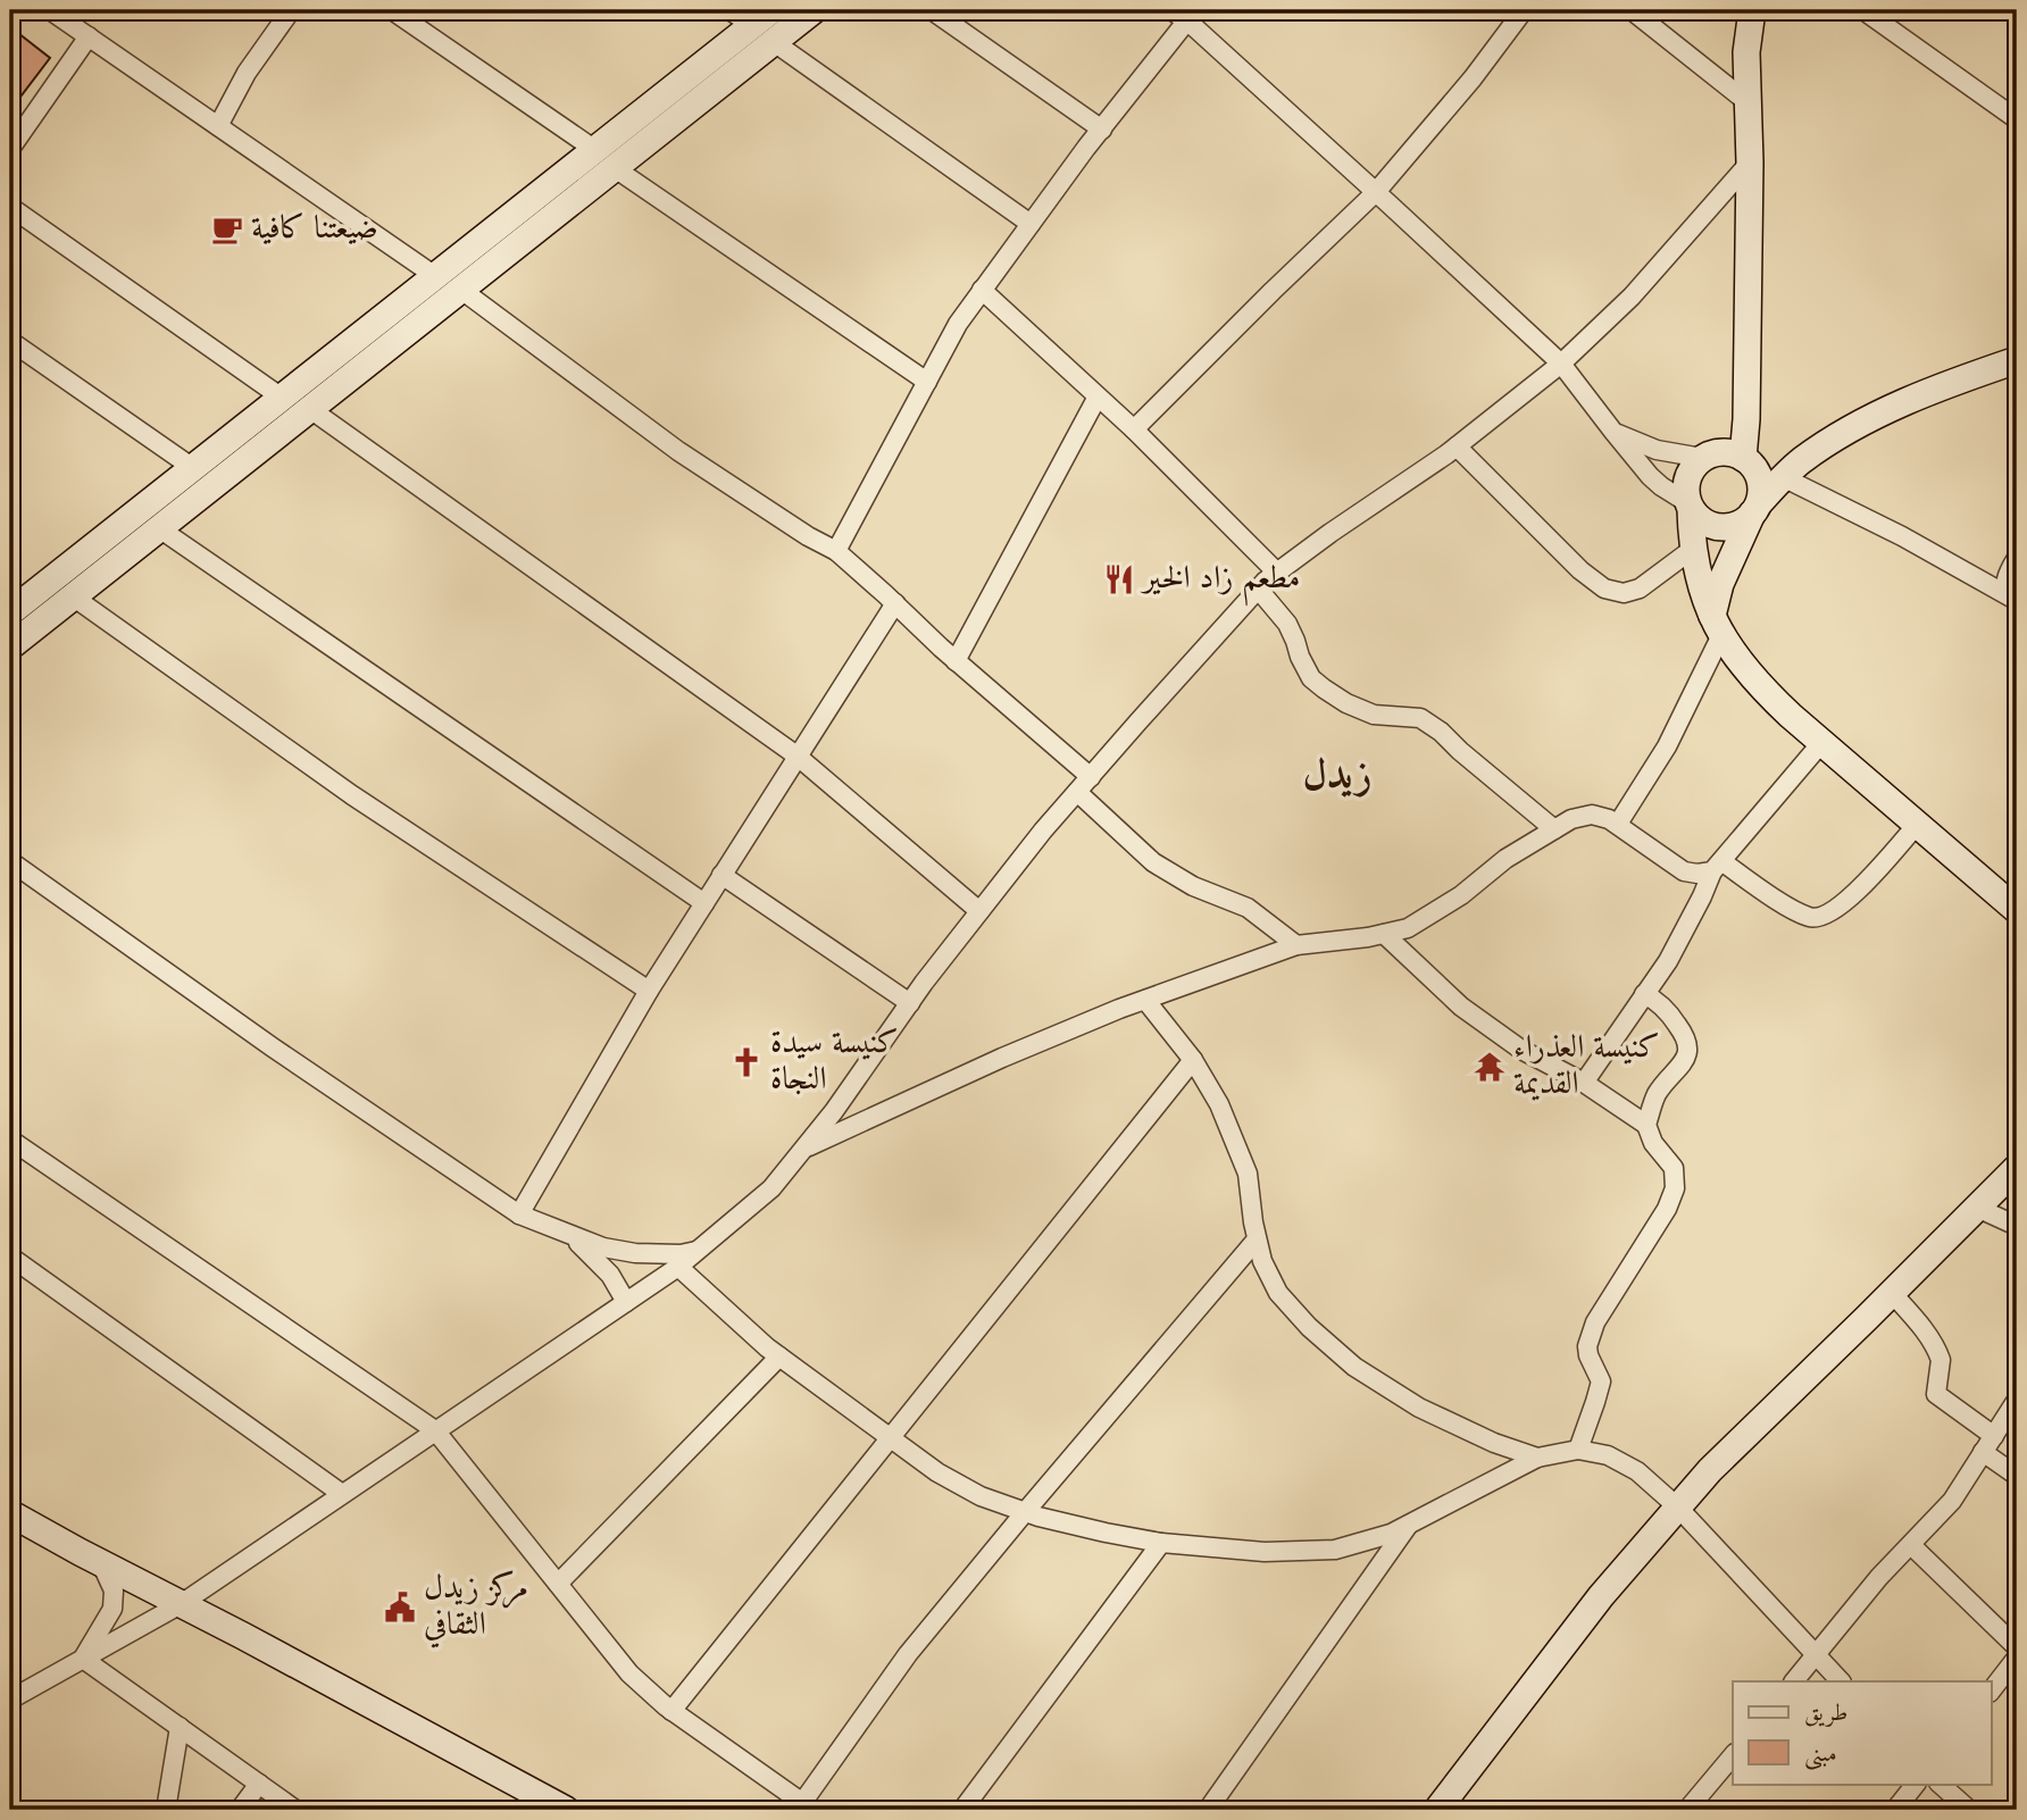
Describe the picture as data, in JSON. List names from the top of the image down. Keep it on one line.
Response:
{"districts":["زيدل"],"places":{"cafe":["ضيعتنا كافية"],"restaurant":["مطعم زاد الخير"],"church":["كنيسة سيدة النجاة"],"temple":["كنيسة العذراء القديمة"],"public building":["مركز زيدل الثقافي"]},"legend":["طريق","مبنى"]}
